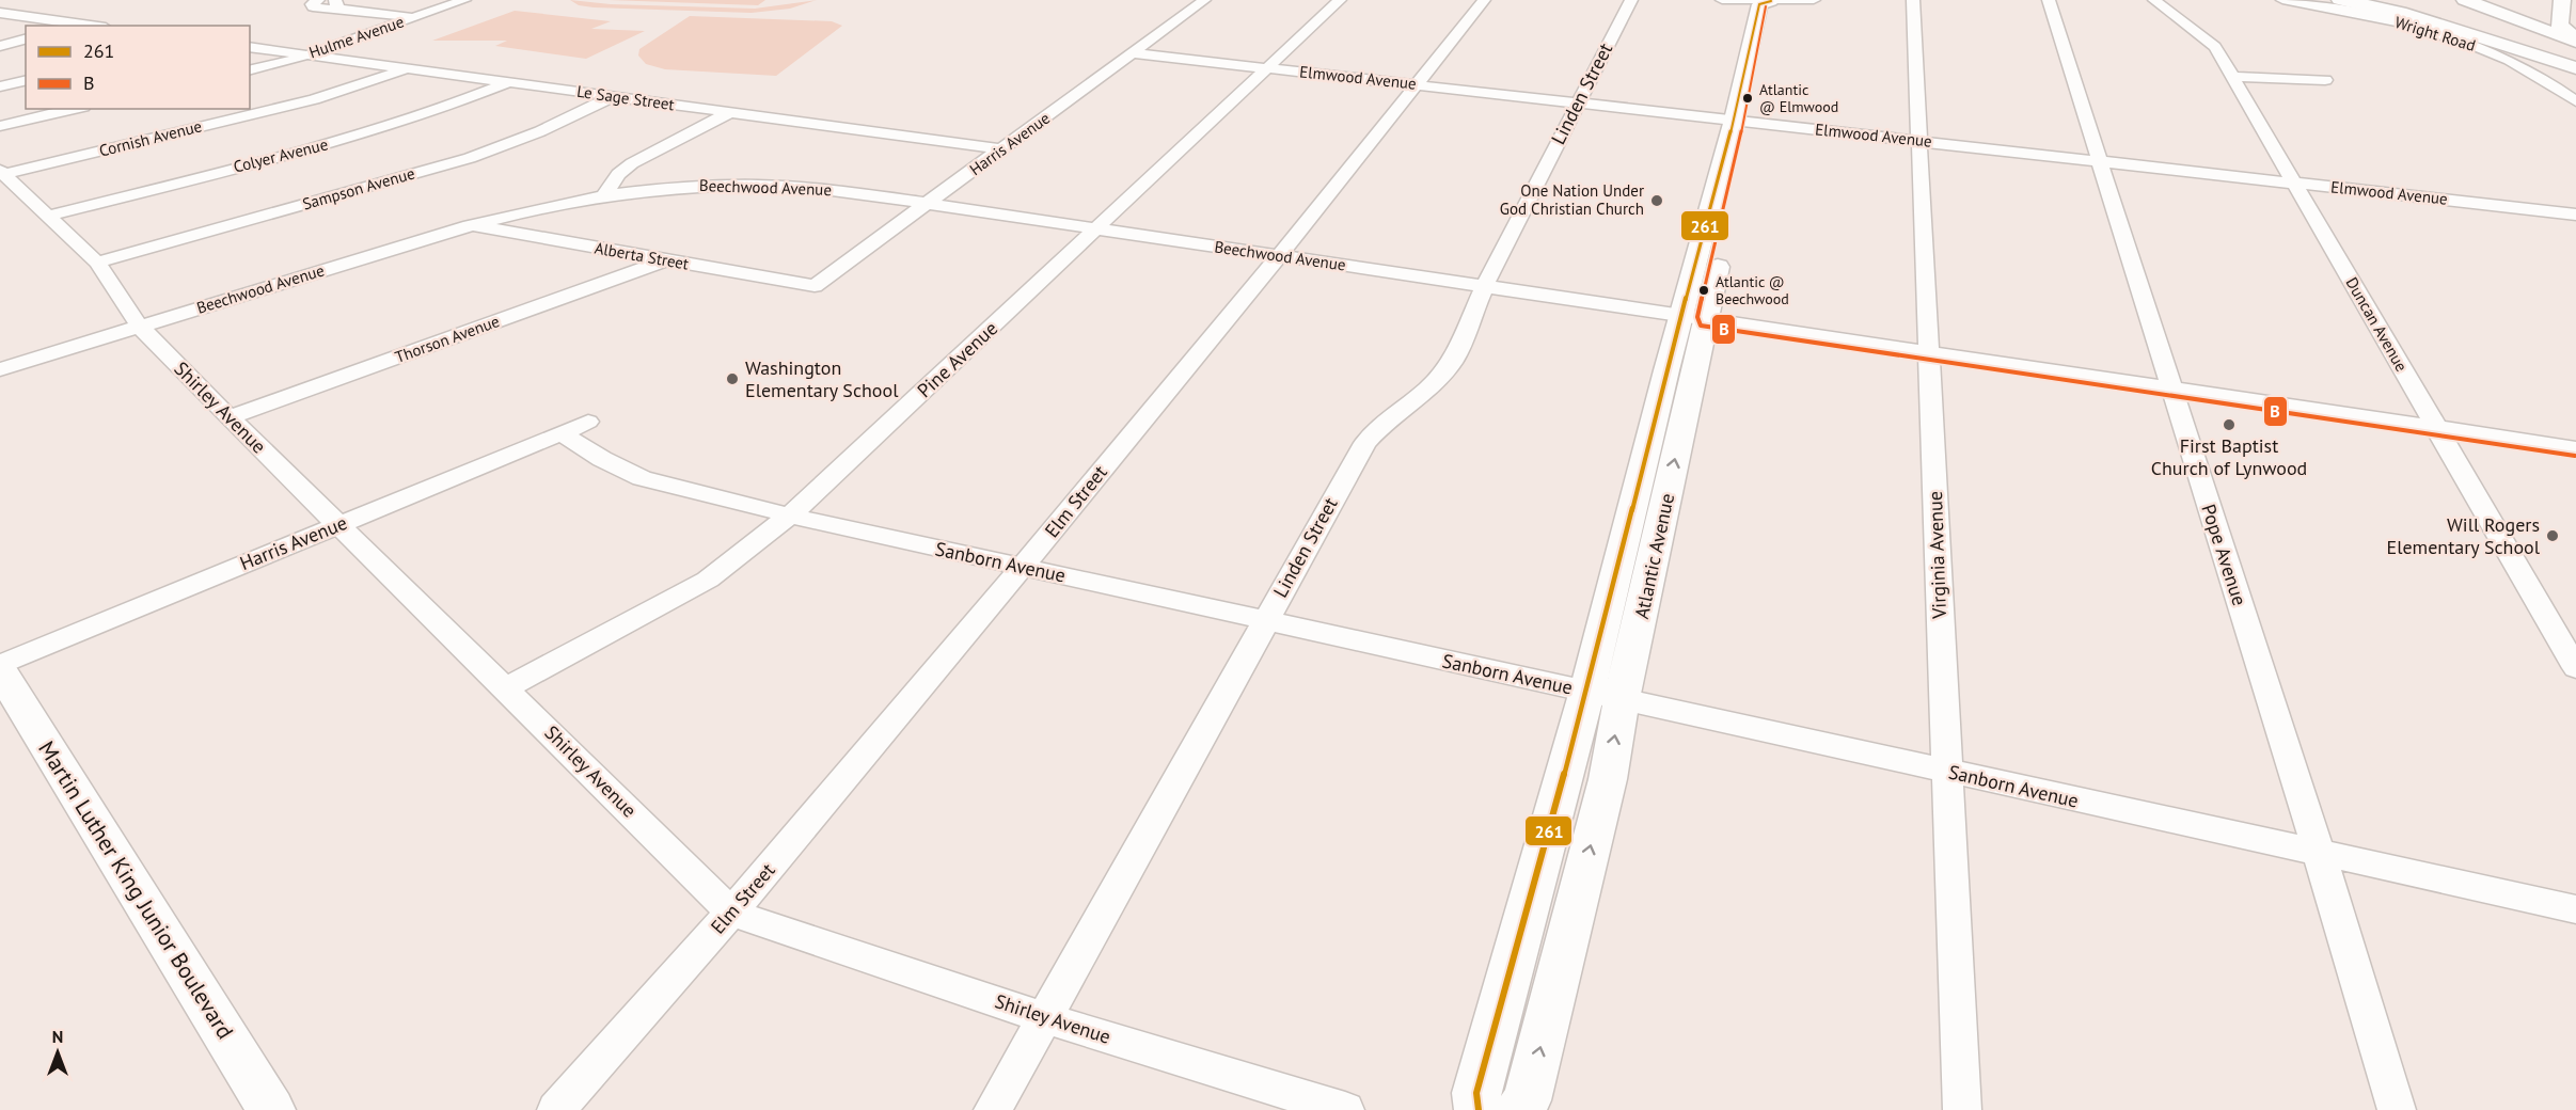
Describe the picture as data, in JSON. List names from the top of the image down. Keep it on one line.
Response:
{"streets":{"main road":["Atlantic Avenue","Martin Luther King Junior Boulevard"],"street":["Wright Road","Hulme Avenue","Elmwood Avenue","Linden Street","Le Sage Street","Cornish Avenue","Harris Avenue","Colyer Avenue","Beechwood Avenue","Sampson Avenue","Alberta Street","Duncan Avenue","Thorson Avenue","Pine Avenue","Shirley Avenue","Elm Street","Virginia Avenue","Pope Avenue","Sanborn Avenue"]},"crossings":[["Hulme Avenue","Le Sage Street"],["Elmwood Avenue","Linden Street"],["Elmwood Avenue","Harris Avenue"],["Elmwood Avenue","Duncan Avenue"],["Elmwood Avenue","Pine Avenue"],["Elmwood Avenue","Elm Street"],["Elmwood Avenue","Virginia Avenue"],["Elmwood Avenue","Pope Avenue"],["Elmwood Avenue","Atlantic Avenue"],["Linden Street","Beechwood Avenue"],["Linden Street","Shirley Avenue"],["Linden Street","Sanborn Avenue"],["Le Sage Street","Cornish Avenue"],["Le Sage Street","Harris Avenue"],["Le Sage Street","Colyer Avenue"],["Le Sage Street","Sampson Avenue"],["Cornish Avenue","Shirley Avenue"],["Harris Avenue","Beechwood Avenue"],["Harris Avenue","Alberta Street"],["Harris Avenue","Shirley Avenue"],["Harris Avenue","Sanborn Avenue"],["Colyer Avenue","Shirley Avenue"],["Beechwood Avenue","Alberta Street"],["Beechwood Avenue","Duncan Avenue"],["Beechwood Avenue","Pine Avenue"],["Beechwood Avenue","Shirley Avenue"],["Beechwood Avenue","Elm Street"],["Beechwood Avenue","Virginia Avenue"],["Beechwood Avenue","Pope Avenue"],["Beechwood Avenue","Atlantic Avenue"],["Sampson Avenue","Shirley Avenue"],["Alberta Street","Thorson Avenue"],["Thorson Avenue","Shirley Avenue"],["Pine Avenue","Shirley Avenue"],["Pine Avenue","Sanborn Avenue"],["Shirley Avenue","Elm Street"],["Elm Street","Sanborn Avenue"],["Virginia Avenue","Sanborn Avenue"],["Pope Avenue","Sanborn Avenue"],["Atlantic Avenue","Sanborn Avenue"]],"places":["Atlantic @ Elmwood","One Nation Under God Christian Church","Atlantic @ Beechwood","Washington Elementary School","First Baptist Church of Lynwood","Will Rogers Elementary School"],"lines":["transit line 261","transit line B"],"legend":["261","B"],"north":"top"}
